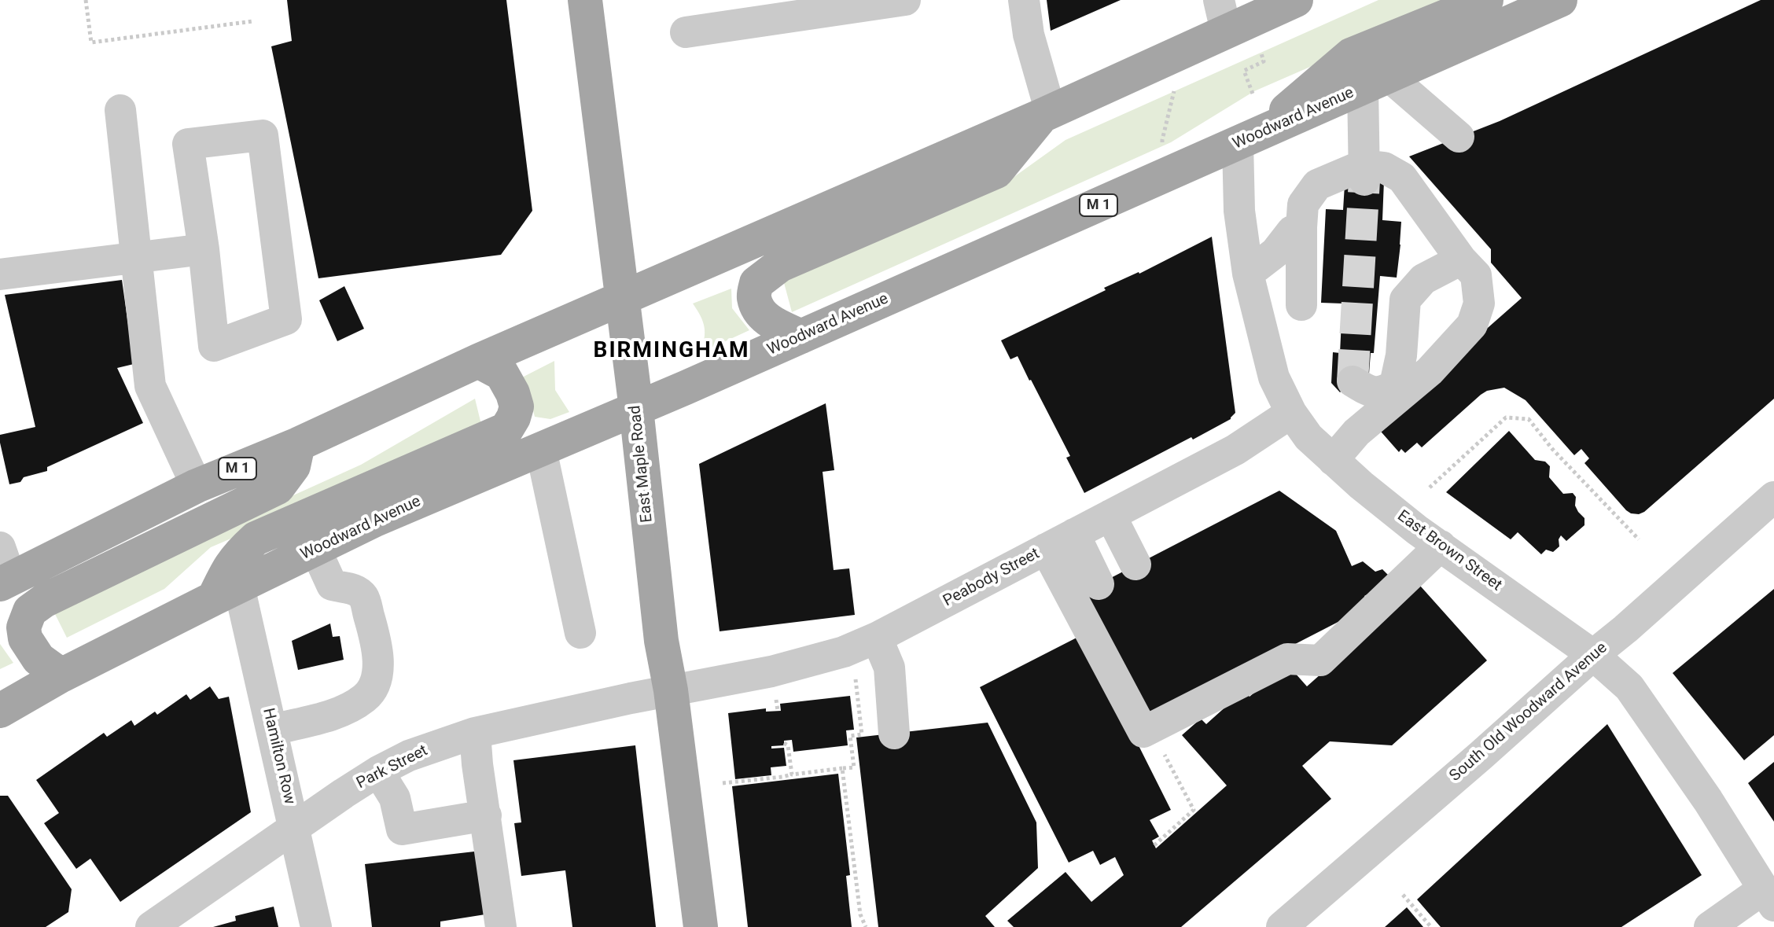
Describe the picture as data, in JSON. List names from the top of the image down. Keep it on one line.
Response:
{"streets":{"main road":["Woodward Avenue","M 1","East Maple Road"],"street":["East Brown Street","Peabody Street","South Old Woodward Avenue","Hamilton Row","Park Street"]},"crossings":[["Woodward Avenue","East Maple Road"],["Woodward Avenue","East Brown Street"],["Woodward Avenue","Hamilton Row"],["M 1","East Maple Road"],["East Maple Road","Peabody Street"],["East Maple Road","Park Street"],["East Brown Street","Peabody Street"],["East Brown Street","South Old Woodward Avenue"],["Peabody Street","Park Street"],["Hamilton Row","Park Street"]],"districts":["BIRMINGHAM"]}
